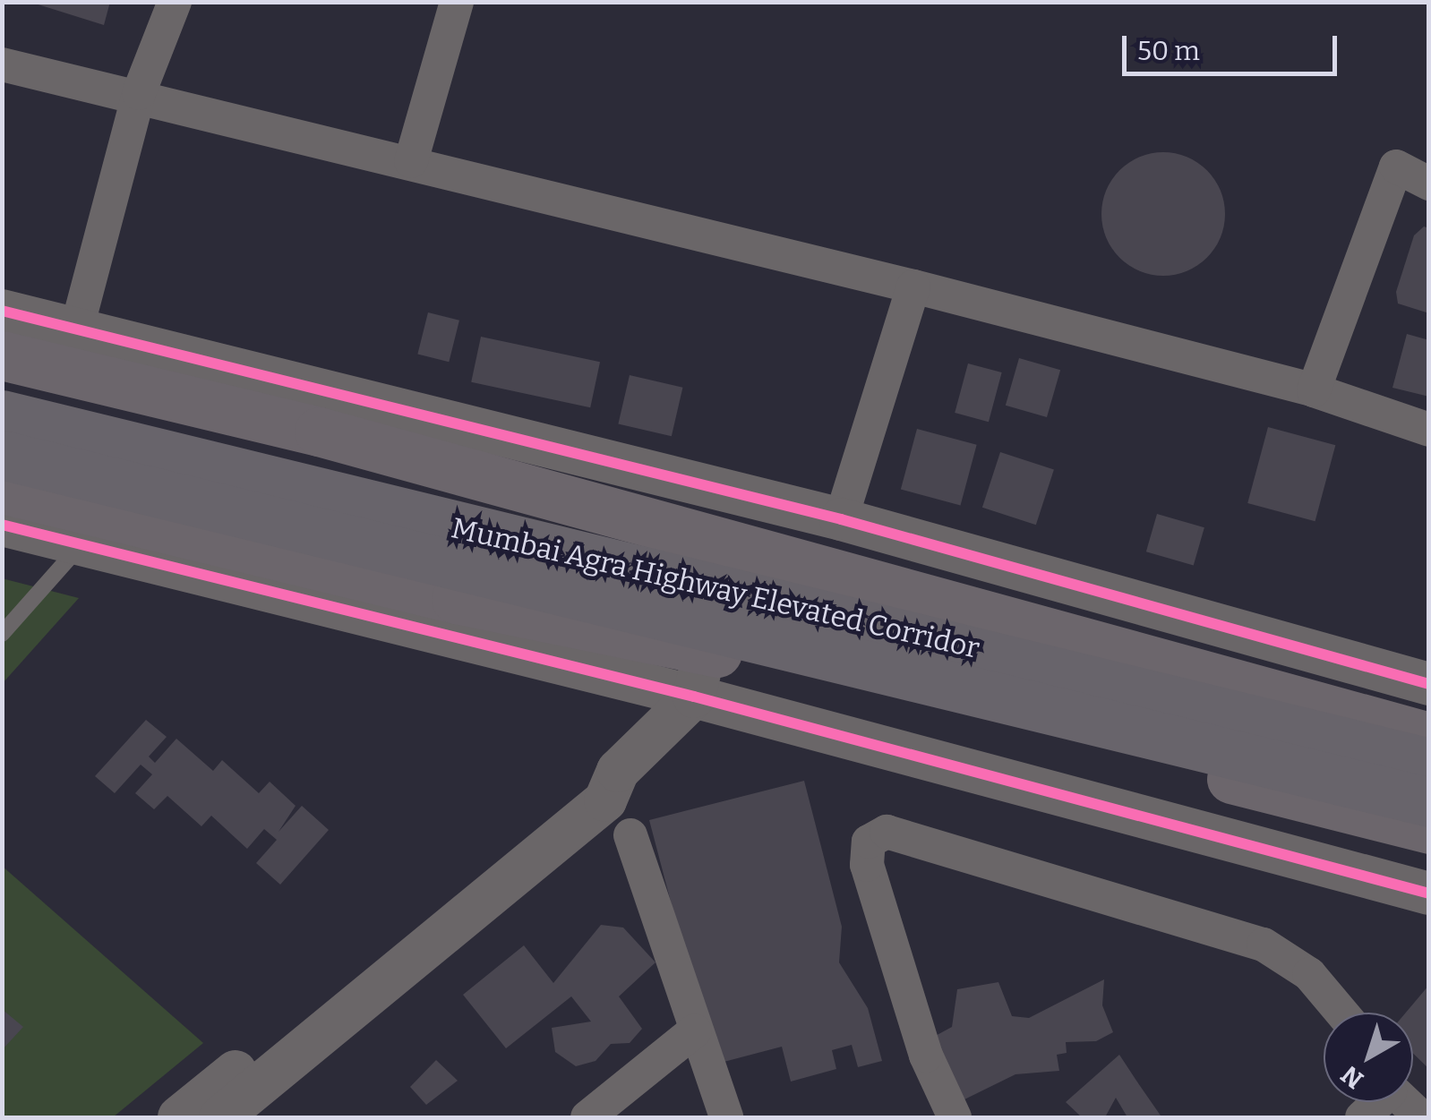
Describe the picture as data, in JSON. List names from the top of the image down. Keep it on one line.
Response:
{"streets":{"highway":["Mumbai Agra Highway Elevated Corridor"]},"scale_bar":"50 m","north":"bottom left"}
